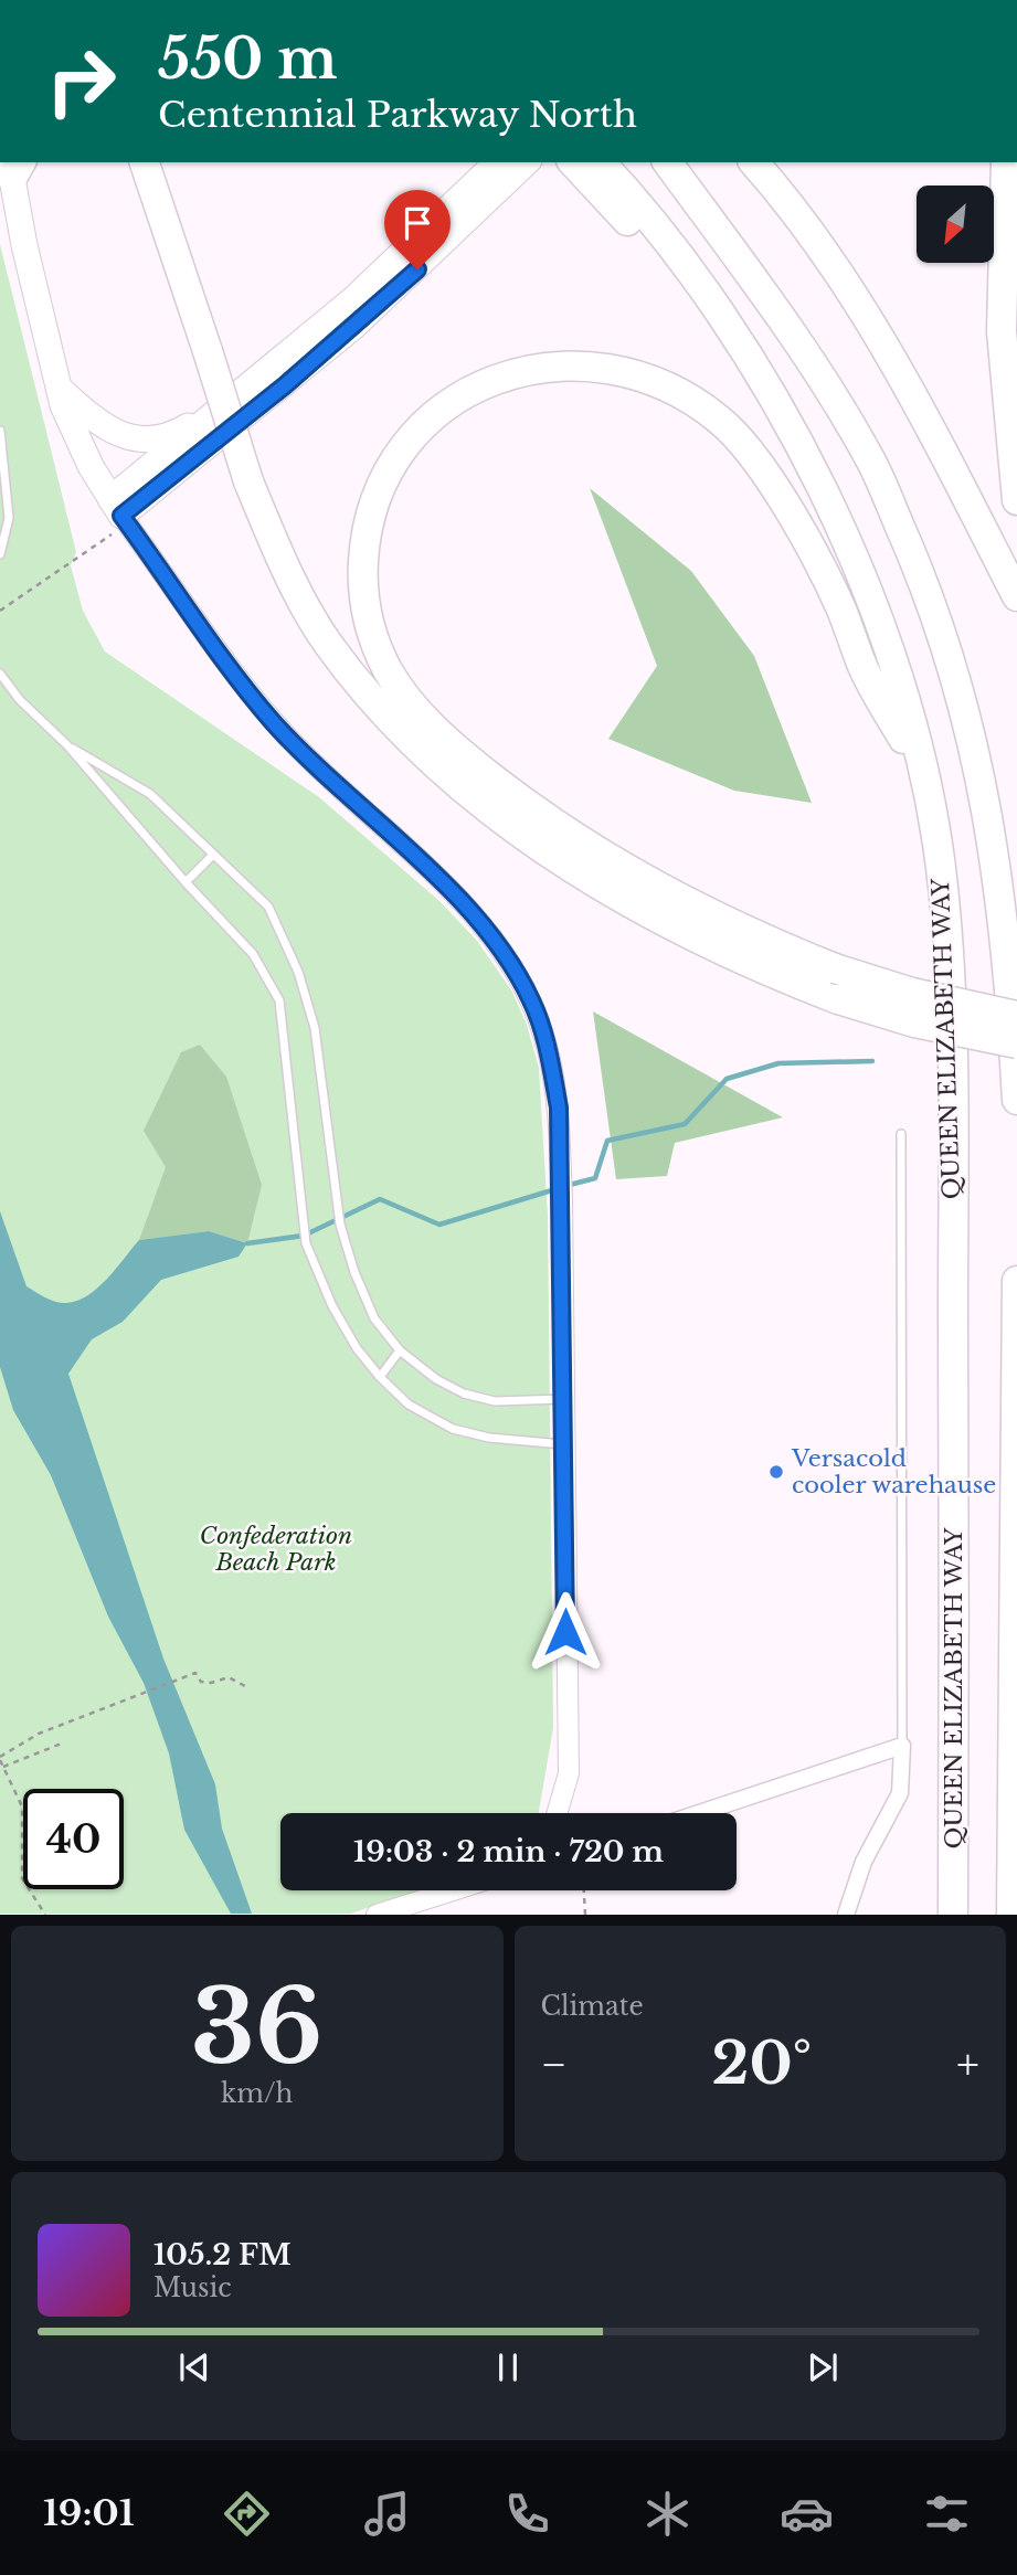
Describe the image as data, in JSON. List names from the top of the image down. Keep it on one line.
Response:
{"streets":{"highway":["QUEEN ELIZABETH WAY"]},"parks":["Confederation Beach Park"],"places":["Versacold cooler warehause"],"north":"bottom left","page":{"turn":["550 m","Centennial Parkway North"],"limit":"40","trip":"19:03 · 2 min · 720 m","tile":[["36","km/h"],"Climate"],"heat":["−","20°","+"],"song":["105.2 FM","Music"],"tabs":"19:01"}}
